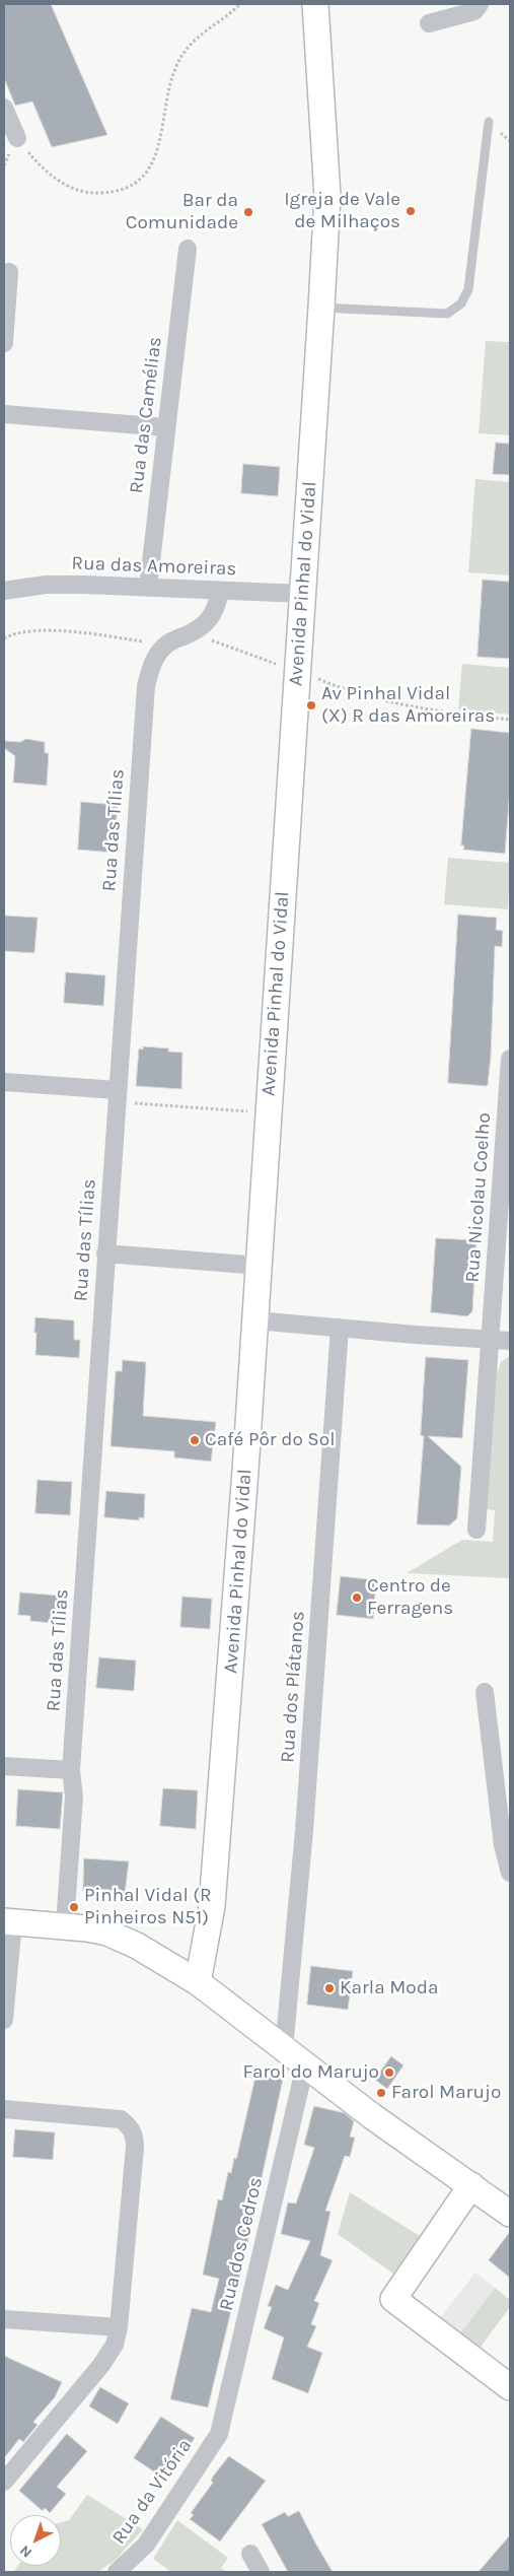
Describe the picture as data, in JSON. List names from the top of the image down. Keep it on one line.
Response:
{"streets":{"street":["Rua das Camélias","Rua das Amoreiras","Avenida Pinhal do Vidal","Rua das Tílias","Rua Nicolau Coelho","Rua dos Plátanos","Rua dos Cedros","Rua da Vitória"]},"crossings":[["Rua das Camélias","Rua das Amoreiras"],["Rua das Amoreiras","Avenida Pinhal do Vidal"],["Rua dos Cedros","Rua da Vitória"]],"places":["Igreja de Vale de Milhaços","Bar da Comunidade","Av Pinhal Vidal (X) R das Amoreiras","Café Pôr do Sol","Centro de Ferragens","Pinhal Vidal (R Pinheiros N51)","Karla Moda","Farol do Marujo","Farol Marujo"],"north":"bottom left"}
